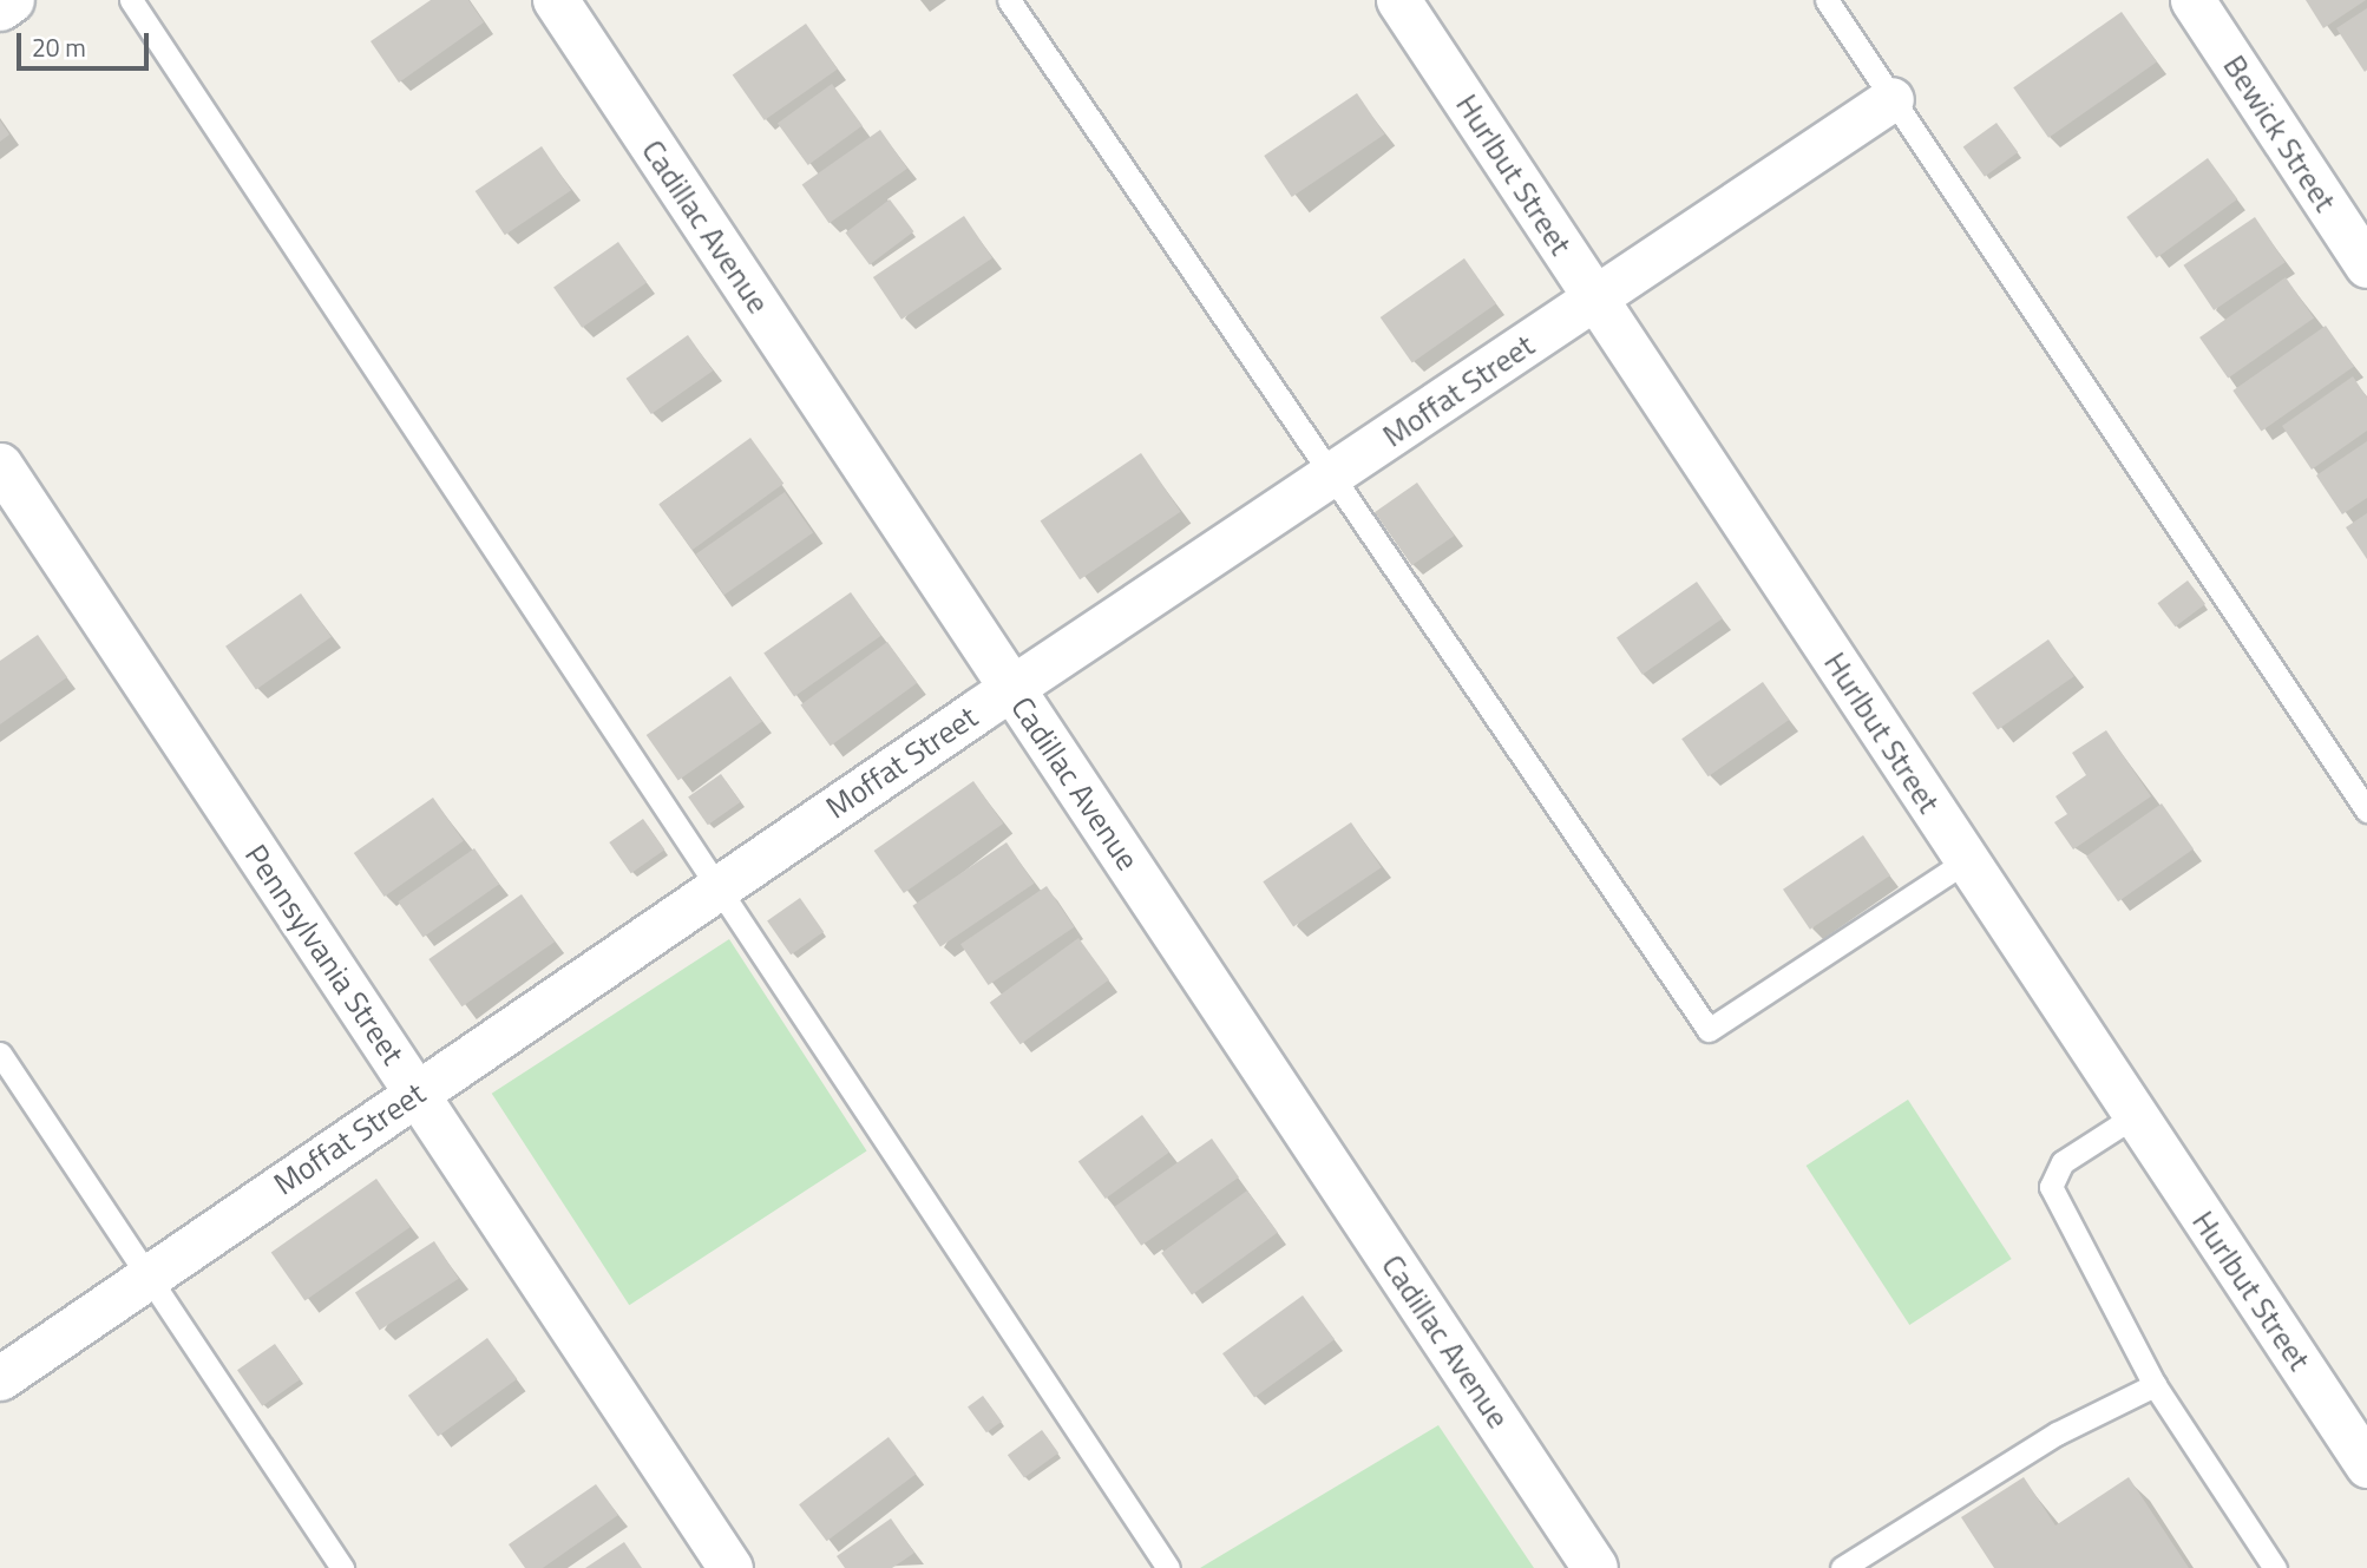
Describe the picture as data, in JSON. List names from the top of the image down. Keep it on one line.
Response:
{"streets":{"main road":["Cadillac Avenue"],"street":["Bewick Street","Hurlbut Street","Moffat Street","Pennsylvania Street"]},"crossings":[["Hurlbut Street","Moffat Street"],["Cadillac Avenue","Moffat Street"],["Moffat Street","Pennsylvania Street"]],"scale_bar":"20 m"}
